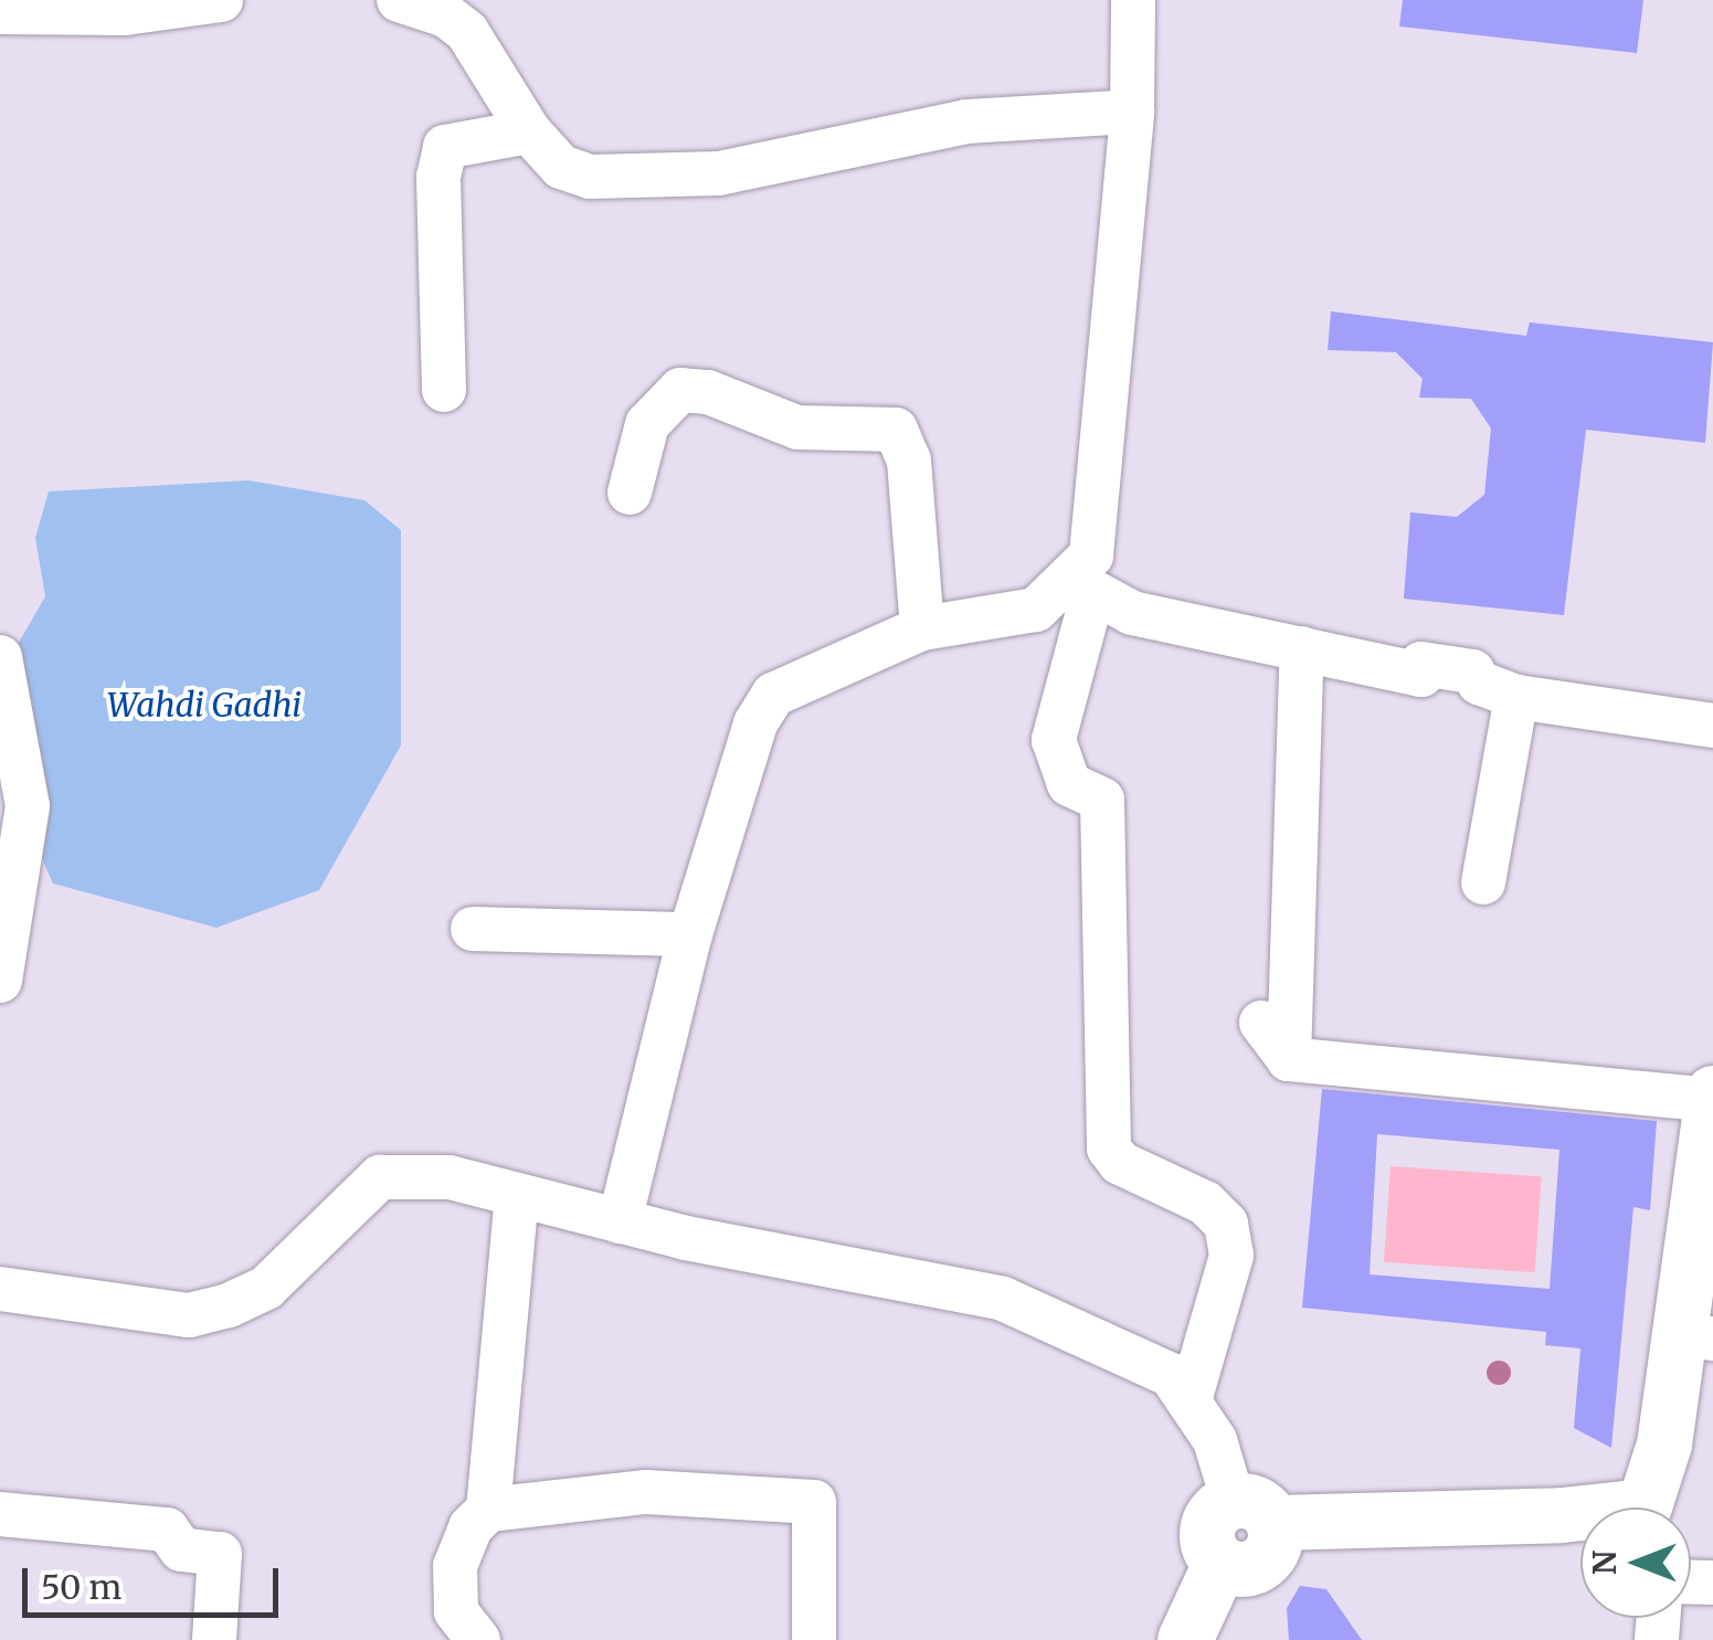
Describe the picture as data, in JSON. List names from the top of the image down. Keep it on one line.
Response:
{"water":["Wahdi Gadhi"],"scale_bar":"50 m","north":"left"}
